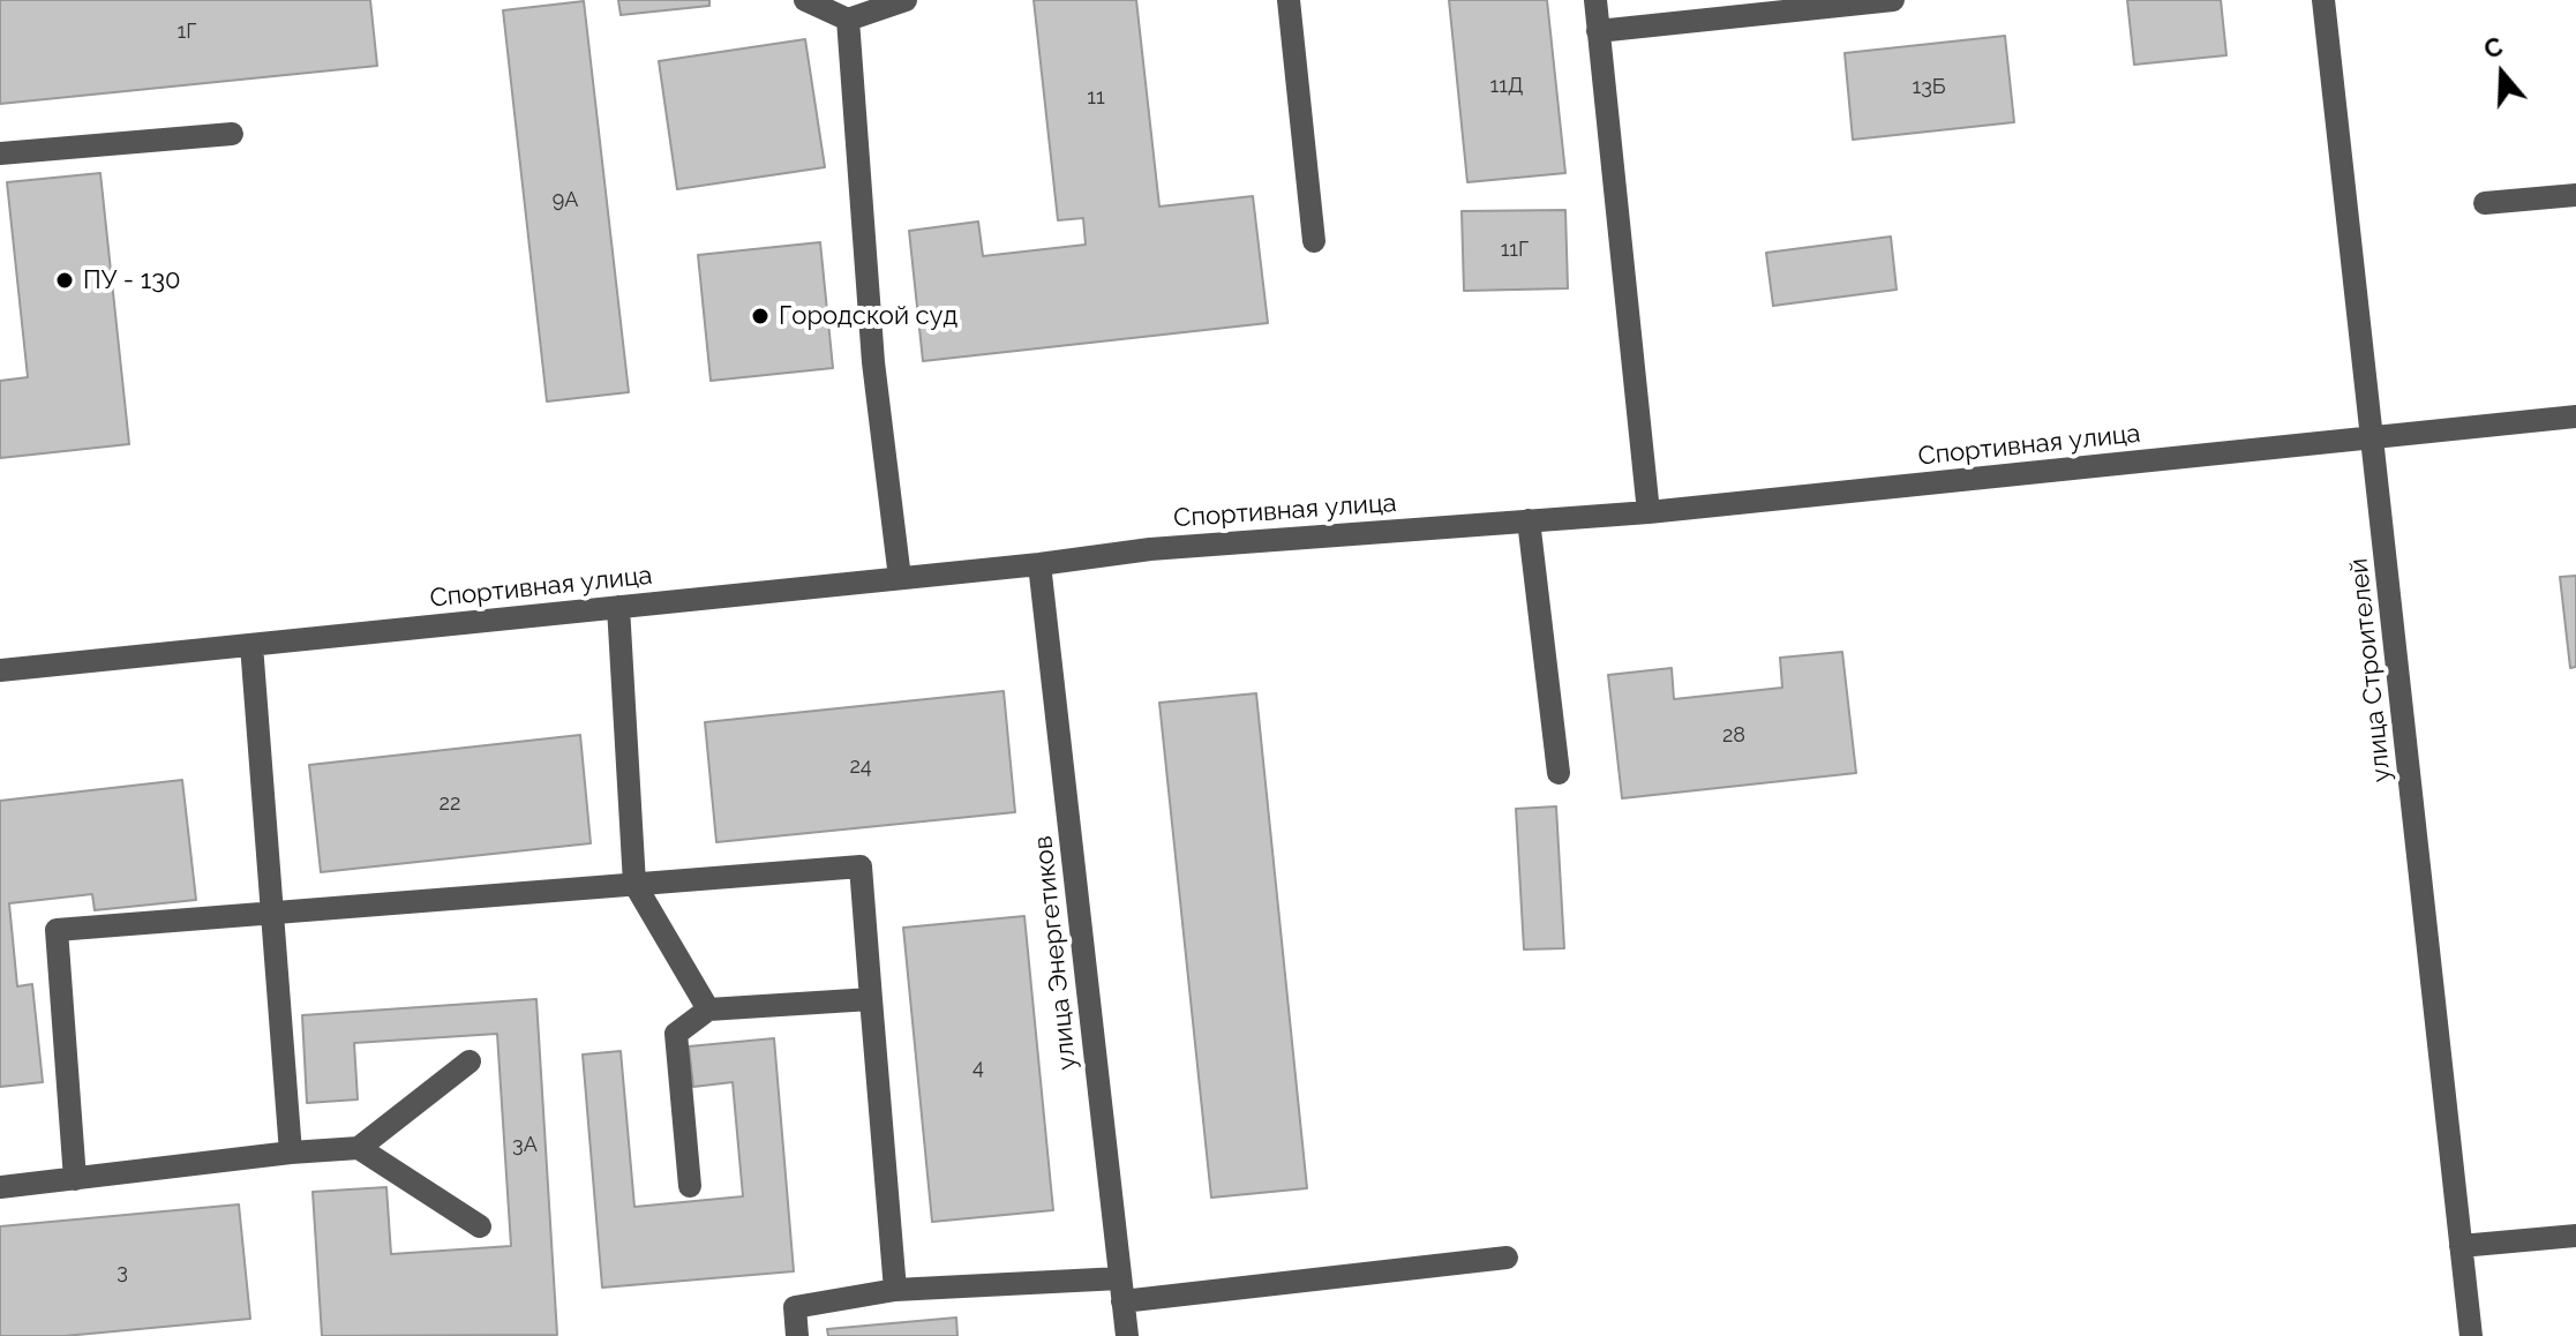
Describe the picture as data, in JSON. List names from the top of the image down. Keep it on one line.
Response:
{"streets":{"street":["Спортивная улица","улица Строителей","улица Энергетиков"]},"crossings":[["Спортивная улица","улица Строителей"],["Спортивная улица","улица Энергетиков"]],"places":["ПУ - 130","Городской суд"],"house_numbers":["1Г","11Д","13Б","11","9А","11Г","28","24","22","4","3А","3"],"north":"top"}
